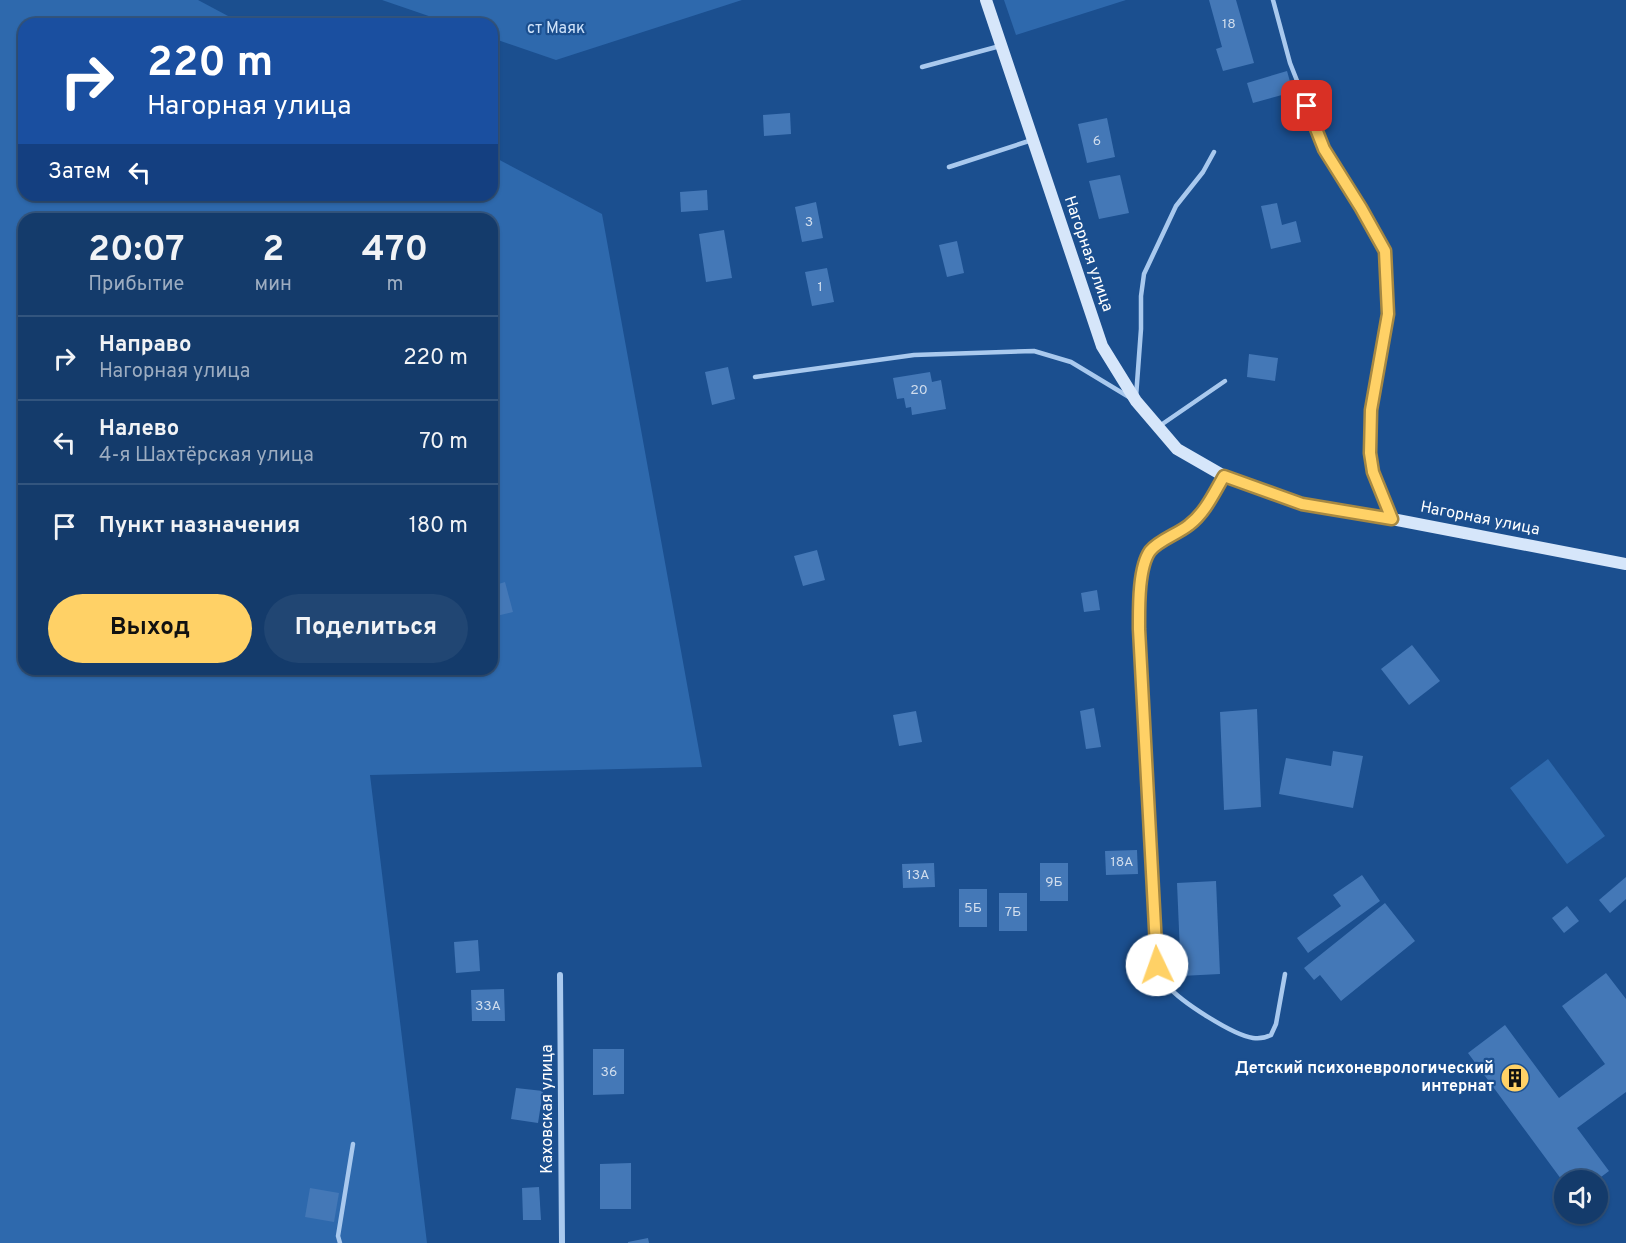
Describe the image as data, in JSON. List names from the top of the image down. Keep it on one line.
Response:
{"streets":{"main road":["Нагорная улица"],"street":["Каховская улица"]},"parks":["ст Маяк"],"places":{"building":["Детский психоневрологический интернат"]},"house_numbers":["18","6","3","1","20","18А","13А","9Б","5Б","7Б","33А","36"],"page":{"turn":["220 m","Нагорная улица"],"then":"Затем","eta":["20:07","Прибытие","2","мин","470","m"],"list":[{"name":"Направо","note":"Нагорная улица","value":"220 m"},{"name":"Налево","note":"4-я Шахтёрская улица","value":"70 m"},{"name":"Пункт назначения","value":"180 m"}],"buttons":["Выход","Поделиться"]}}
